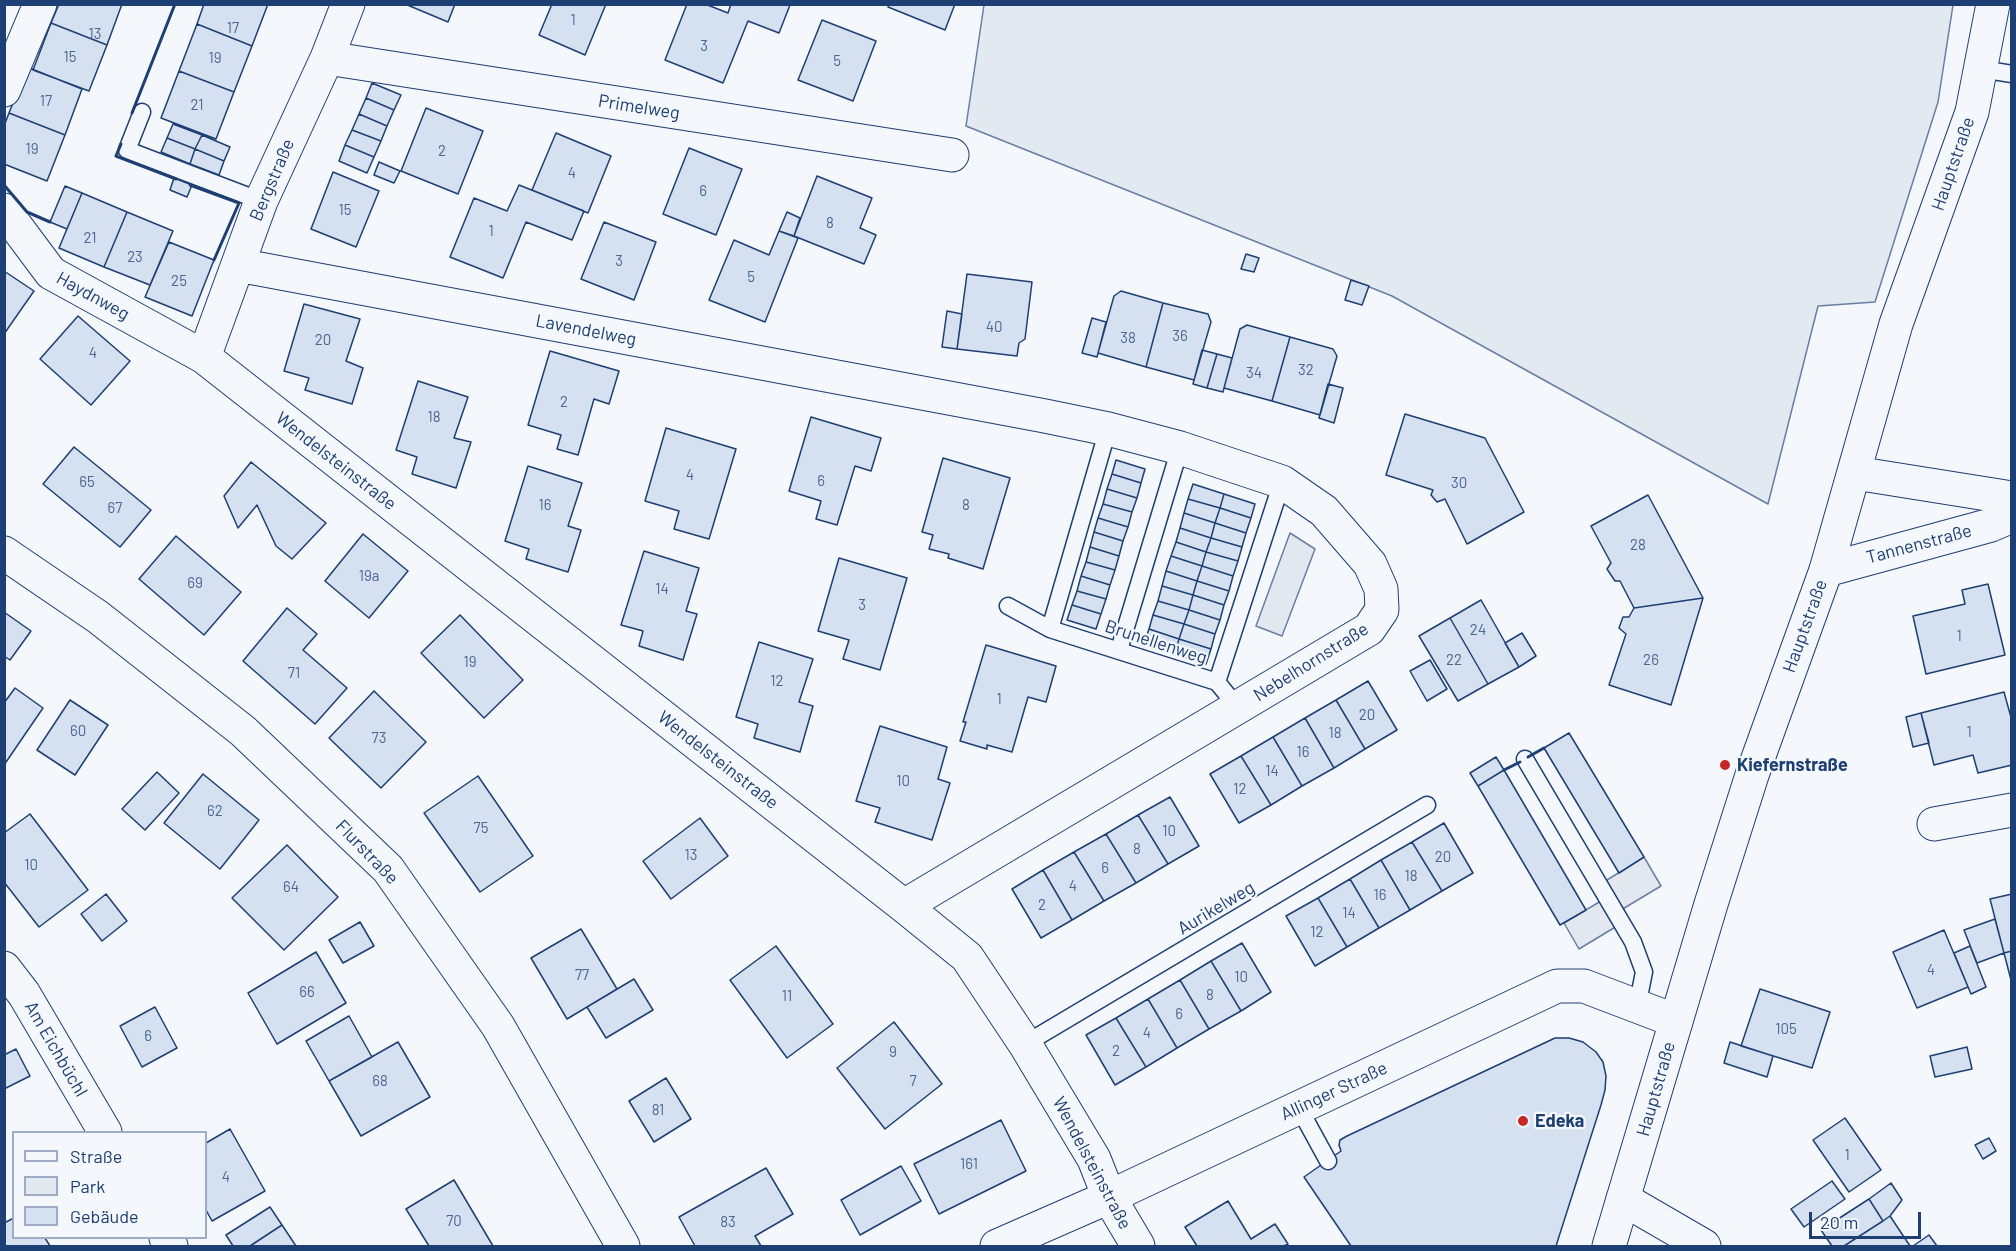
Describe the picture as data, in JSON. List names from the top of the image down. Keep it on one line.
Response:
{"streets":{"street":["Primelweg","Hauptstraße","Bergstraße","Haydnweg","Lavendelweg","Wendelsteinstraße","Tannenstraße","Nebelhornstraße","Flurstraße","Am Eichbüchl","Allinger Straße"],"lane":["Brunellenweg","Aurikelweg"]},"crossings":[["Primelweg","Bergstraße"],["Hauptstraße","Tannenstraße"],["Hauptstraße","Allinger Straße"],["Bergstraße","Haydnweg"],["Bergstraße","Lavendelweg"],["Bergstraße","Wendelsteinstraße"],["Haydnweg","Wendelsteinstraße"],["Lavendelweg","Nebelhornstraße"],["Wendelsteinstraße","Nebelhornstraße"],["Wendelsteinstraße","Aurikelweg"],["Wendelsteinstraße","Allinger Straße"],["Brunellenweg","Nebelhornstraße"]],"places":["Kiefernstraße","Edeka"],"house_numbers":["1","17","13","3","15","19","5","17","21","19","2","4","6","15","8","1","21","23","3","5","25","40","36","38","20","4","32","34","2","18","4","6","65","30","16","8","67","28","19a","69","14","3","24","1","22","26","19","71","12","1","20","60","1","18","73","16","14","10","12","62","75","10","8","13","20","10","6","18","4","64","16","2","14","12","4","77","10","66","8","11","6","105","4","6","2","9","68","7","81","1","161","4","70","83"],"legend":["Straße","Park","Gebäude"],"scale_bar":"20 m"}
